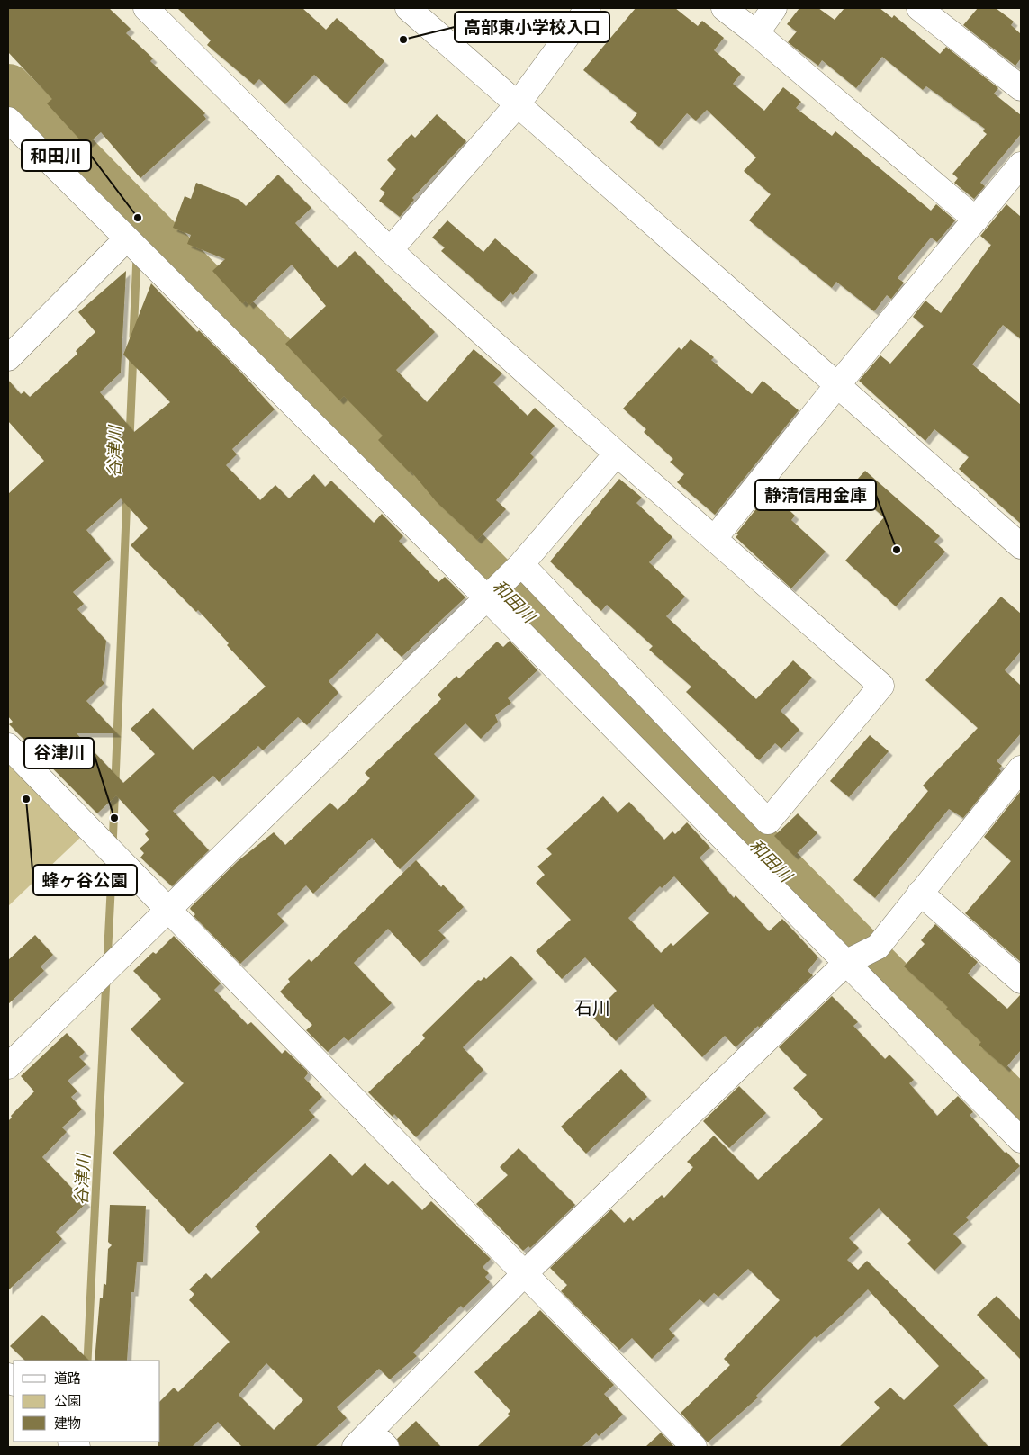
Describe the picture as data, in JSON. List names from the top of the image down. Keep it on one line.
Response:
{"districts":["石川"],"water":["谷津川","和田川"],"places":["高部東小学校入口","和田川","静清信用金庫","蜂ヶ谷公園","谷津川"],"legend":["道路","公園","建物"]}
